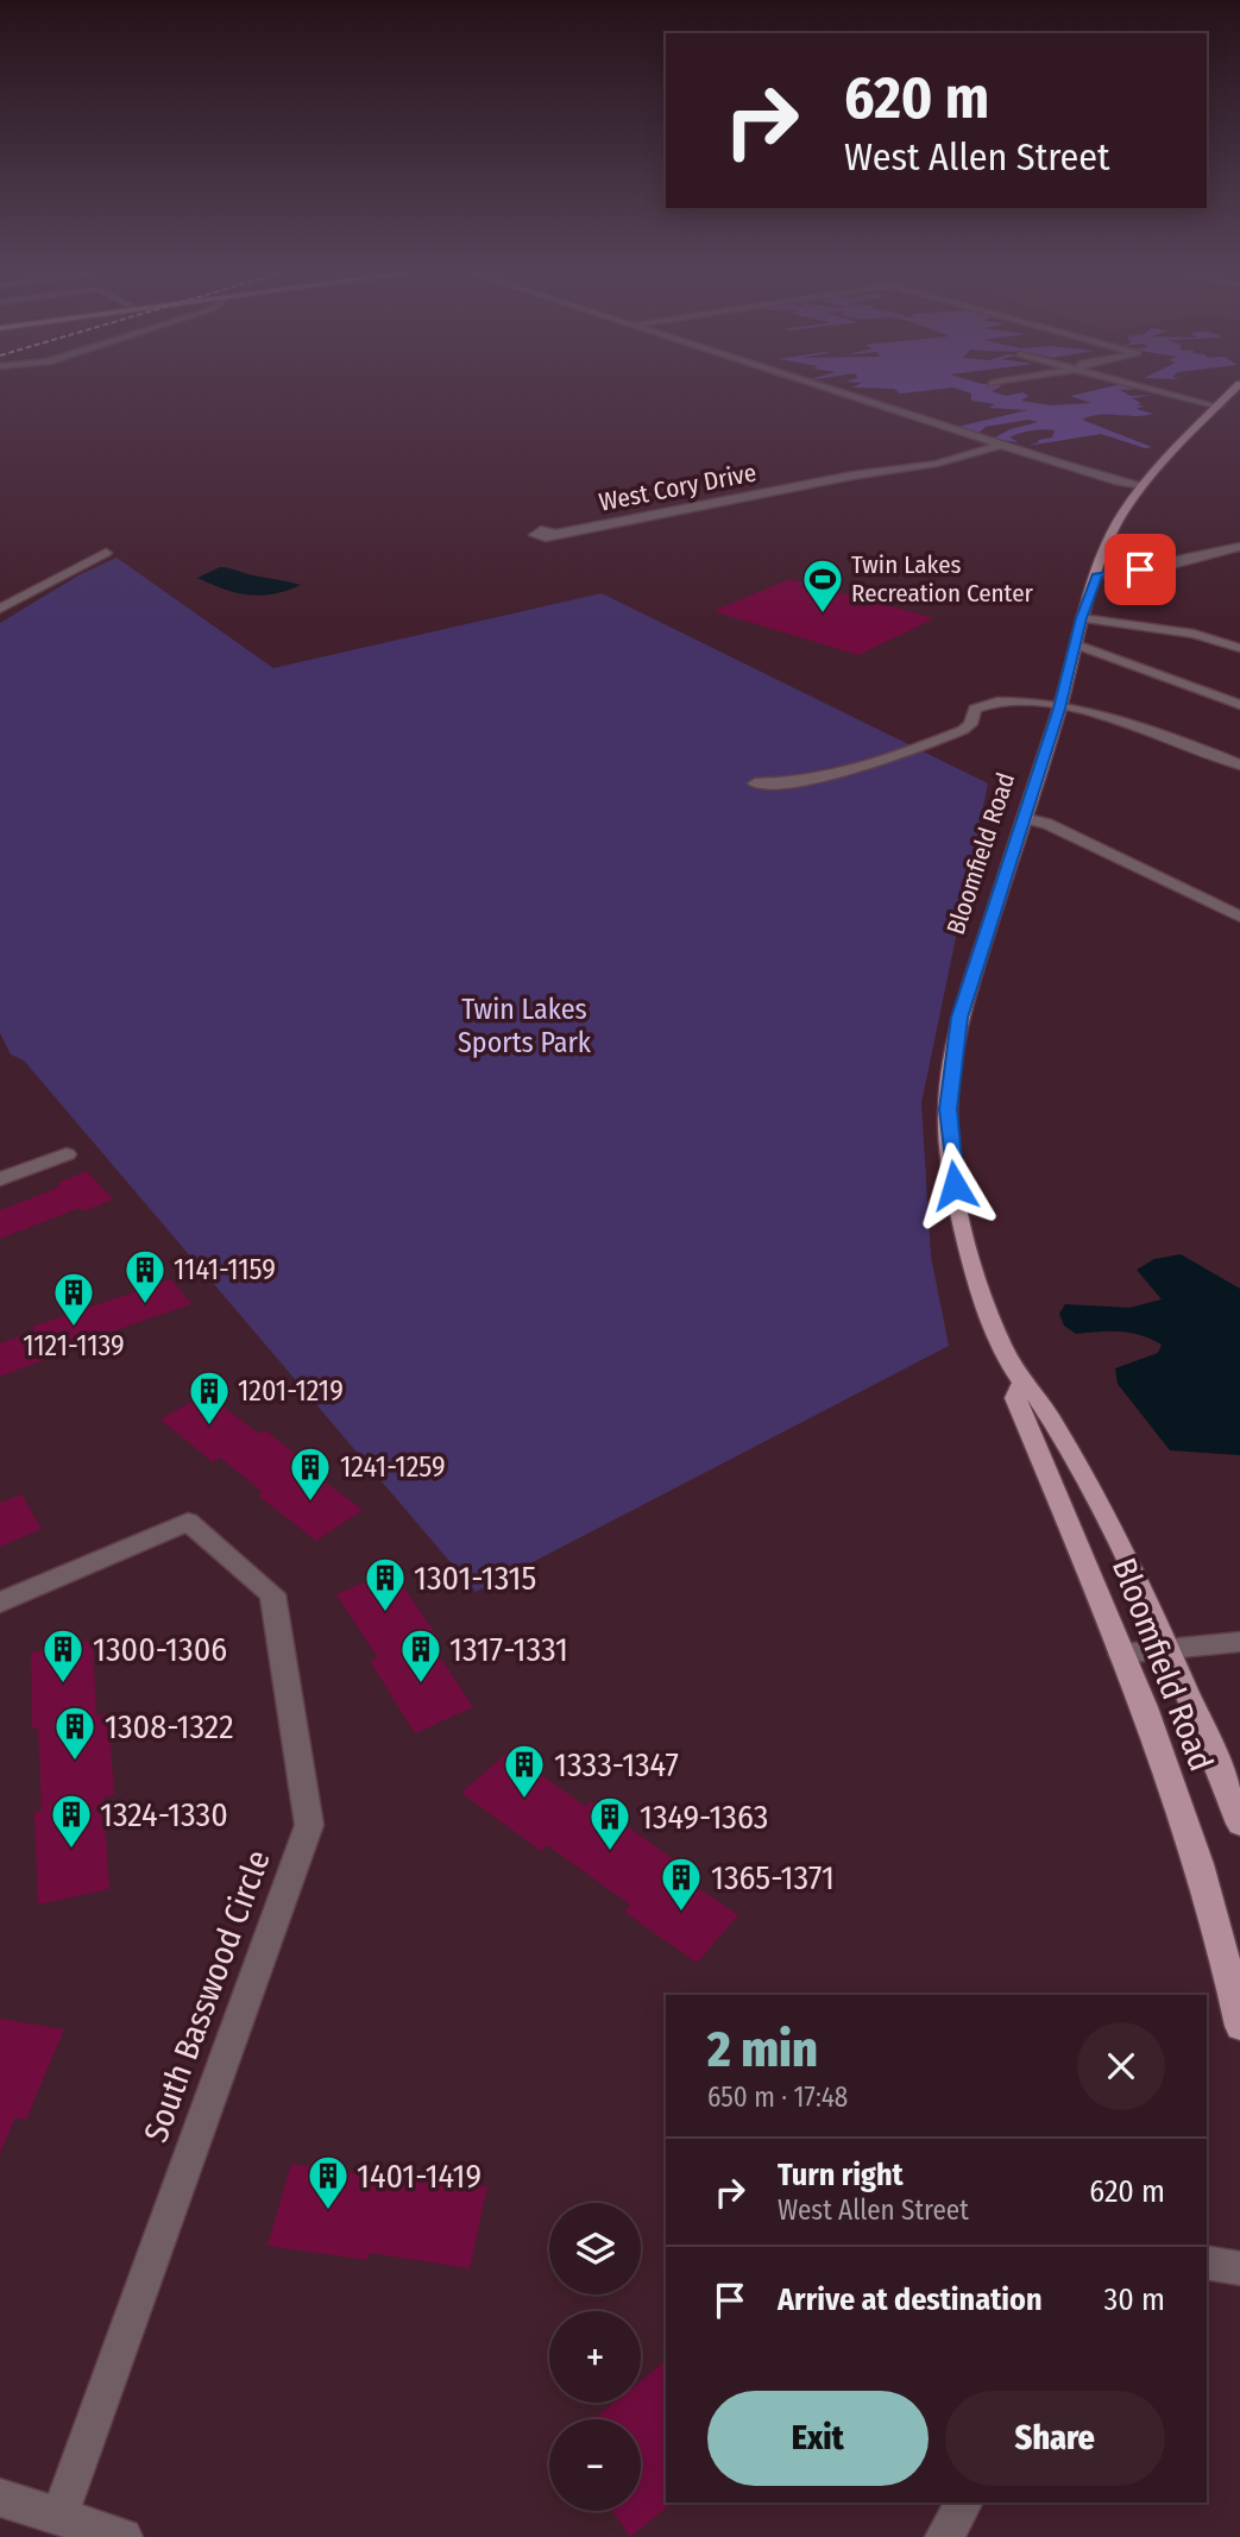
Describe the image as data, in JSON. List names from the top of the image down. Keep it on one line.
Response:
{"streets":{"main road":["Bloomfield Road"],"street":["West Cory Drive","South Basswood Circle"]},"parks":["Twin Lakes Sports Park"],"places":{"sports":["Twin Lakes Recreation Center"],"building":["1141-1159","1121-1139","1201-1219","1241-1259","1301-1315","1300-1306","1317-1331","1308-1322","1333-1347","1324-1330","1349-1363","1365-1371","1401-1419"]},"page":{"turn":["620 m","West Allen Street"],"heading":["2 min","650 m · 17:48"],"list":[{"name":"Turn right","note":"West Allen Street","value":"620 m"},{"name":"Arrive at destination","value":"30 m"}],"map_buttons":["+","−"],"buttons":["Exit","Share"]}}
